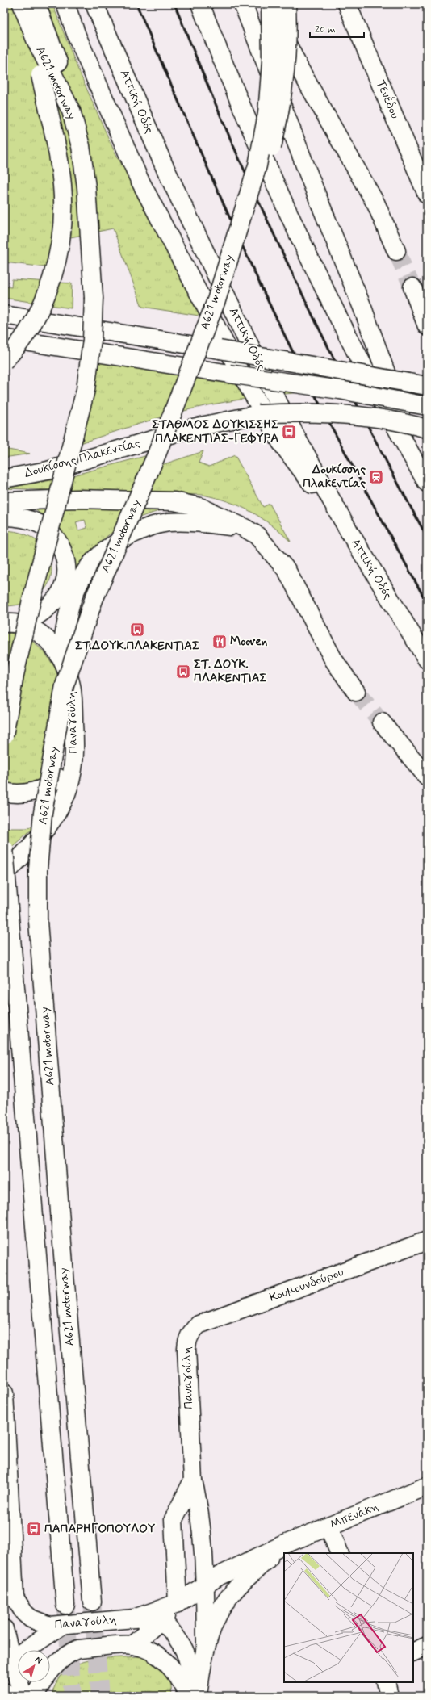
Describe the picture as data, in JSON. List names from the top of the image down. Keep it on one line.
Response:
{"streets":{"main road":["A621 motorway","Τενέδου","Αττική Οδός","Δουκίσσης Πλακεντίας","Παναγούλη","Κουμουνδούρου","Μπενάκη"]},"crossings":[["Παναγούλη","Κουμουνδούρου"],["Παναγούλη","Μπενάκη"]],"places":{"bus stop":["ΣΤΑΘΜΟΣ ΔΟΥΚΙΣΣΗΣ ΠΛΑΚΕΝΤΙΑΣ-ΓΕΦΥΡΑ","ΣΤ.ΔΟΥΚ.ΠΛΑΚΕΝΤΙΑΣ","ΣΤ. ΔΟΥΚ. ΠΛΑΚΕΝΤΙΑΣ","ΠΑΠΑΡΗΓΟΠΟΥΛΟΥ"],"station":["Δουκίσσης Πλακεντίας"],"restaurant":["Mooven"]},"scale_bar":"20 m","north":"top right"}
